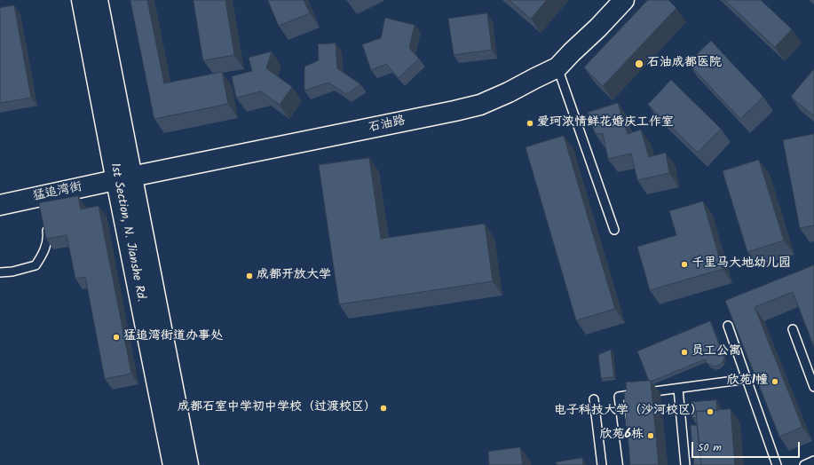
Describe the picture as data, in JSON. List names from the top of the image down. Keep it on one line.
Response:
{"streets":{"main road":["石油路","猛追湾街","1st Section, N. Jianshe Rd."]},"crossings":[["石油路","猛追湾街"],["石油路","1st Section, N. Jianshe Rd."],["猛追湾街","1st Section, N. Jianshe Rd."]],"places":["石油成都医院","爱珂浓情鲜花婚庆工作室","千里马大地幼儿园","成都开放大学","猛追湾街道办事处","员工公寓","欣苑1幢","成都石室中学初中学校（过渡校区）","电子科技大学（沙河校区）","欣苑6栋"],"scale_bar":"50 m"}
